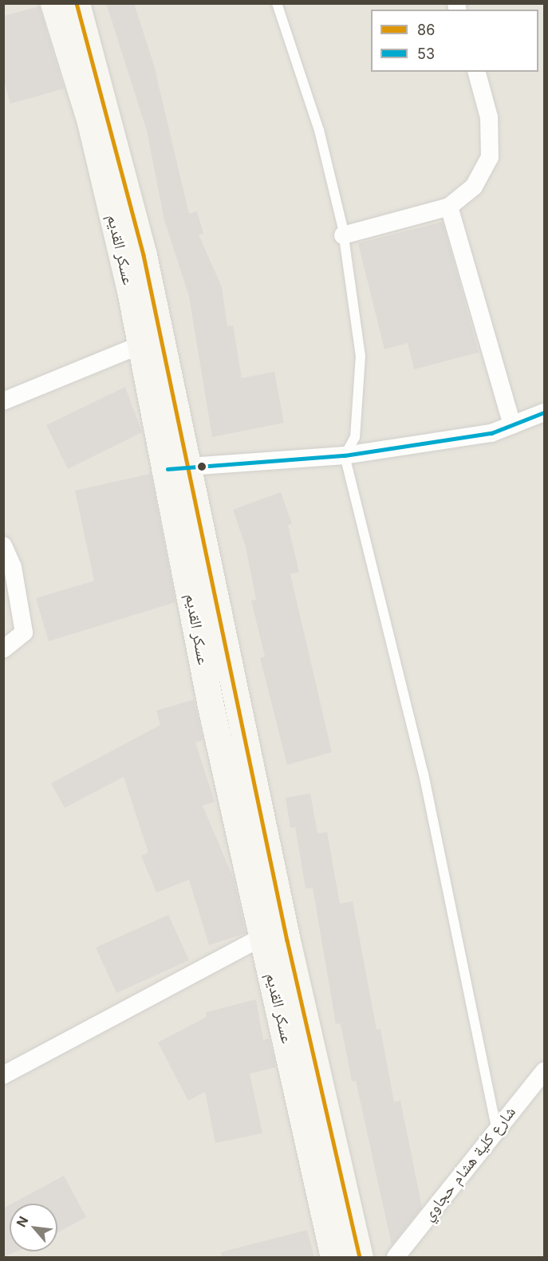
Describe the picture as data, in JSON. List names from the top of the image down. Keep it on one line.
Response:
{"streets":{"street":["عسكر القديم","شارع كلية هشام حجاوي"]},"lines":["transit line 86","transit line 53"],"legend":["86","53"],"north":"top left"}
